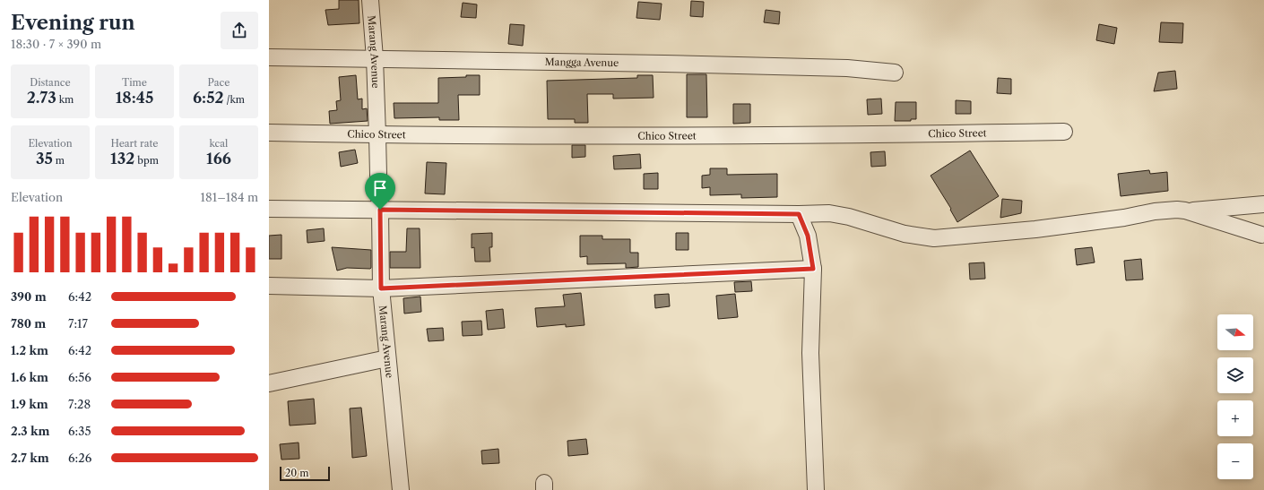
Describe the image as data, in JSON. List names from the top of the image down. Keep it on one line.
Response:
{"streets":{"street":["Marang Avenue","Mangga Avenue","Chico Street"]},"crossings":[["Marang Avenue","Mangga Avenue"],["Marang Avenue","Chico Street"]],"scale_bar":"20 m","north":"right","page":{"heading":["Evening run","18:30 · 7 × 390 m"],"stats":[["Distance","2.73 km"],["Time","18:45"],["Pace","6:52 /km"],["Elevation","35 m"],["Heart rate","132 bpm"],["kcal","166"]],"chart":["Elevation","181–184 m"],"list":[{"name":"390 m","note":"6:42"},{"name":"780 m","note":"7:17"},{"name":"1.2 km","note":"6:42"},{"name":"1.6 km","note":"6:56"},{"name":"1.9 km","note":"7:28"},{"name":"2.3 km","note":"6:35"},{"name":"2.7 km","note":"6:26"}],"map_buttons":["+","−"],"scale":"20 m"}}
